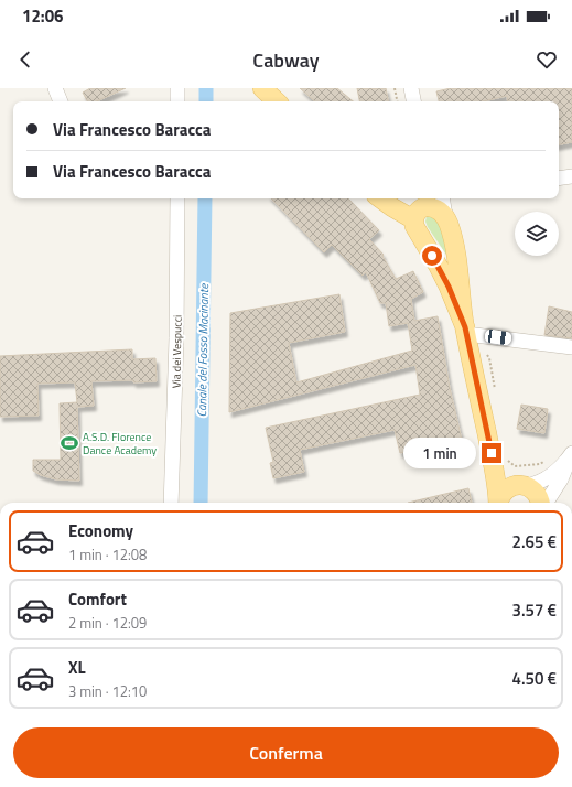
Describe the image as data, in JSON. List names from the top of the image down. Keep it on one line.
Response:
{"streets":{"street":["Via dei Vespucci"]},"water":["Canale del Fosso Macinante"],"places":{"sports":["A.S.D. Florence Dance Academy"]},"page":{"status":"12:06","header":"Cabway","banner":["Via Francesco Baracca","Via Francesco Baracca"],"bubble":"1 min","list":[{"name":"Economy","note":"1 min · 12:08","value":"2.65 €"},{"name":"Comfort","note":"2 min · 12:09","value":"3.57 €"},{"name":"XL","note":"3 min · 12:10","value":"4.50 €"}],"buttons":"Conferma"}}
